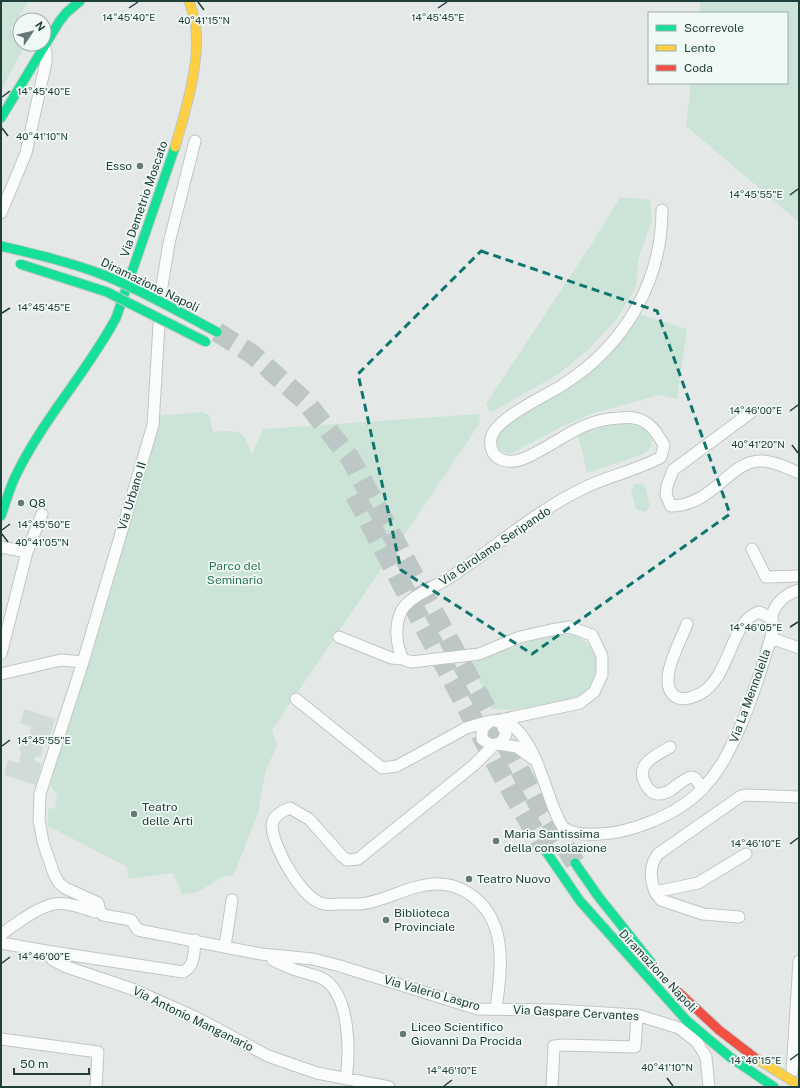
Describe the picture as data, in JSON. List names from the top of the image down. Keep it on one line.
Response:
{"streets":{"main road":["Via Demetrio Moscato","Diramazione Napoli"],"street":["Via Urbano II","Via Girolamo Seripando","Via La Mennolella","Via Valerio Laspro","Via Gaspare Cervantes","Via Antonio Manganario"]},"crossings":[["Via La Mennolella","Via Valerio Laspro"],["Via Valerio Laspro","Via Gaspare Cervantes"]],"parks":["Parco del Seminario"],"places":["Esso","Q8","Teatro delle Arti","Maria Santissima della consolazione","Teatro Nuovo","Biblioteca Provinciale","Liceo Scientifico Giovanni Da Procida"],"legend":["Scorrevole","Lento","Coda"],"scale_bar":"50 m","north":"top right","coordinates":["14°45'40\"E","14°45'45\"E","40°41'15\"N","40°41'10\"N","14°45'55\"E","14°46'00\"E","40°41'20\"N","14°45'50\"E","40°41'05\"N","14°46'05\"E","14°46'10\"E","14°46'15\"E"]}
